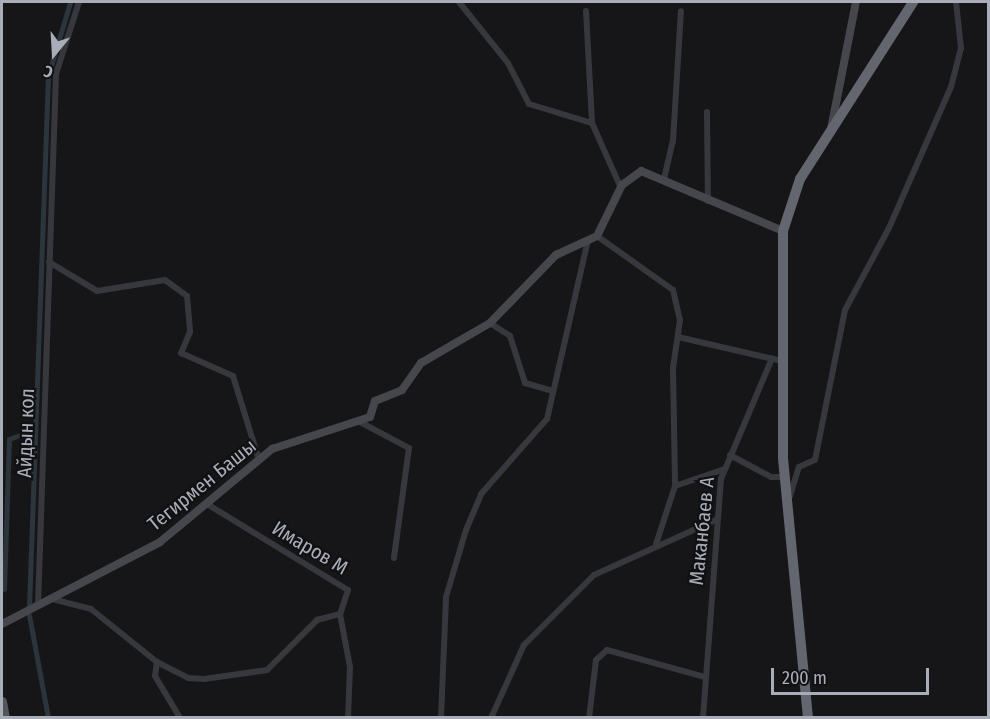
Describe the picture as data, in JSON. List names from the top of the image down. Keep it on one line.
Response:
{"streets":{"street":["Айдын кол","Тегирмен Башы","Маканбаев А","Имаров М"]},"crossings":[["Айдын кол","Тегирмен Башы"],["Тегирмен Башы","Имаров М"]],"scale_bar":"200 m","north":"bottom"}
